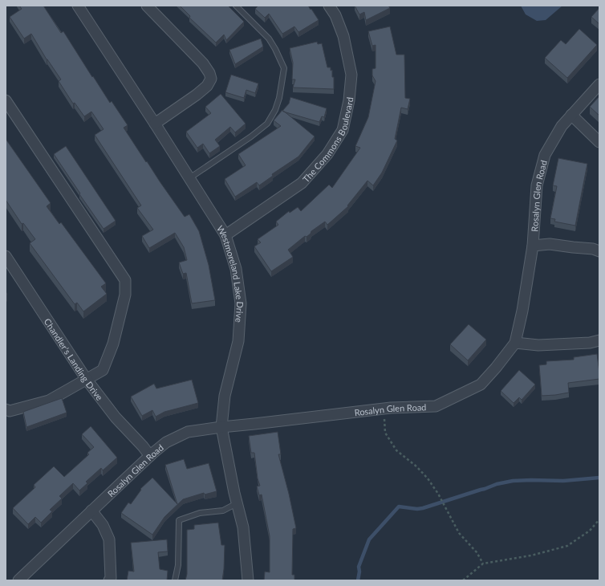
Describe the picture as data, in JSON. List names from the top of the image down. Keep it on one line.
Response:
{"streets":{"street":["The Commons Boulevard","Rosalyn Glen Road","Westmoreland Lake Drive","Chandler's Landing Drive"]},"crossings":[["The Commons Boulevard","Westmoreland Lake Drive"],["Rosalyn Glen Road","Westmoreland Lake Drive"],["Rosalyn Glen Road","Chandler's Landing Drive"]]}
